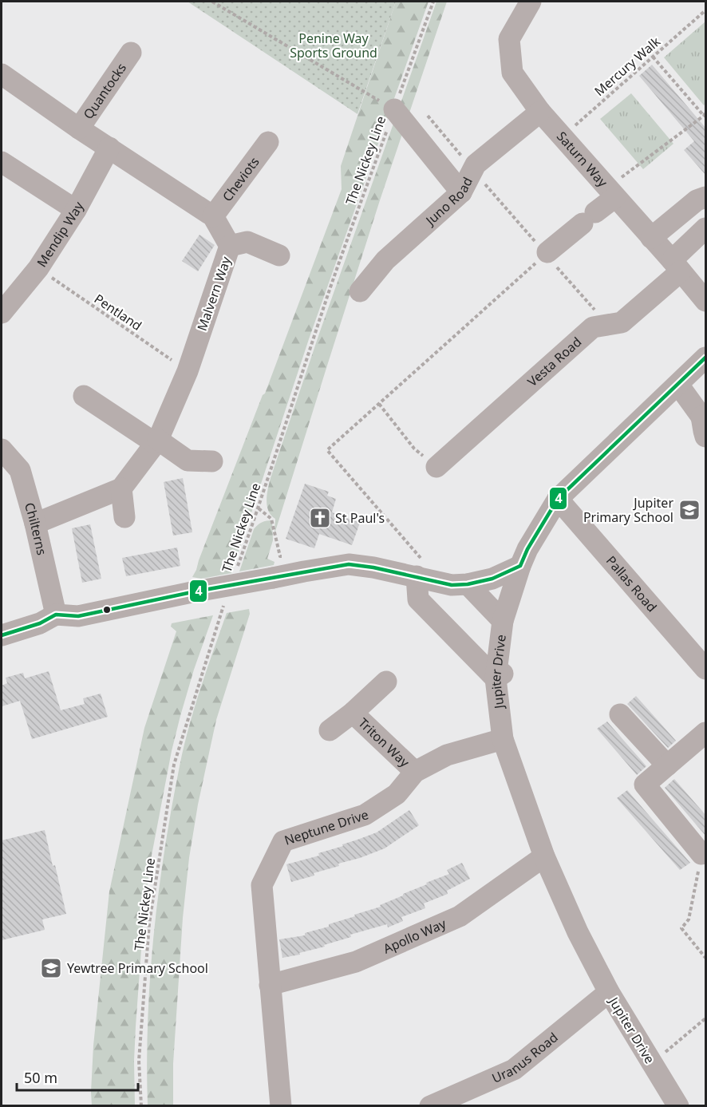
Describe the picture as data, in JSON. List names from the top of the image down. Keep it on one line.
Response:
{"streets":{"street":["Quantocks","Saturn Way","Cheviots","Juno Road","Mendip Way","Malvern Way","Vesta Road","Chilterns","Pallas Road","Jupiter Drive","Triton Way","Neptune Drive","Apollo Way","Uranus Road"],"path":["Mercury Walk","The Nickey Line","Pentland"]},"crossings":[["Mercury Walk","Saturn Way"],["Quantocks","Malvern Way"],["Saturn Way","Juno Road"],["Saturn Way","Vesta Road"],["Cheviots","Malvern Way"],["Mendip Way","Malvern Way"],["Mendip Way","Pentland"],["Malvern Way","Pentland"],["Pallas Road","Jupiter Drive"],["Jupiter Drive","Neptune Drive"],["Jupiter Drive","Apollo Way"],["Jupiter Drive","Uranus Road"],["Triton Way","Neptune Drive"],["Neptune Drive","Apollo Way"]],"parks":["Penine Way Sports Ground"],"places":{"school or university":["Jupiter Primary School","Yewtree Primary School"],"church":["St Paul's"]},"lines":["transit line 4"],"scale_bar":"50 m"}
